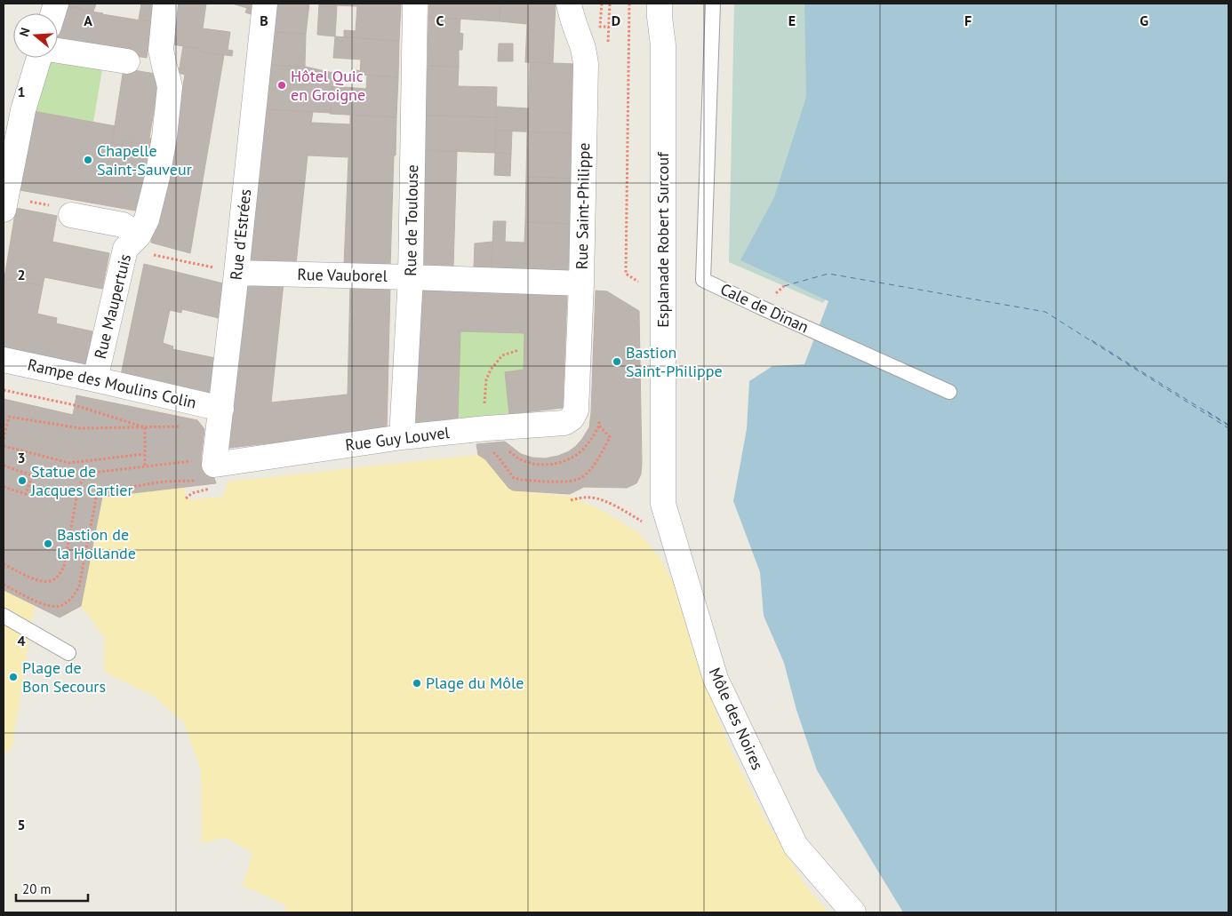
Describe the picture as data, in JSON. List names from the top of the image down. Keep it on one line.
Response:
{"streets":{"street":["Rue Saint-Philippe","Rue de Toulouse","Rue d'Estrées","Esplanade Robert Surcouf","Rue Vauborel","Rue Maupertuis","Rampe des Moulins Colin","Rue Guy Louvel","Môle des Noires"],"lane":["Cale de Dinan"]},"crossings":[["Rue Saint-Philippe","Rue Vauborel"],["Rue Saint-Philippe","Rue Guy Louvel"],["Rue de Toulouse","Rue Vauborel"],["Rue de Toulouse","Rue Guy Louvel"],["Rue d'Estrées","Rue Vauborel"],["Rue d'Estrées","Rampe des Moulins Colin"],["Rue d'Estrées","Rue Guy Louvel"],["Esplanade Robert Surcouf","Môle des Noires"],["Rue Maupertuis","Rampe des Moulins Colin"]],"places":["Hôtel Quic en Groigne","Chapelle Saint-Sauveur","Bastion Saint-Philippe","Statue de Jacques Cartier","Bastion de la Hollande","Plage de Bon Secours","Plage du Môle"],"scale_bar":"20 m","north":"left","grid":{"columns":["A","B","C","D","E","F","G"],"rows":["1","2","3","4","5"]}}
